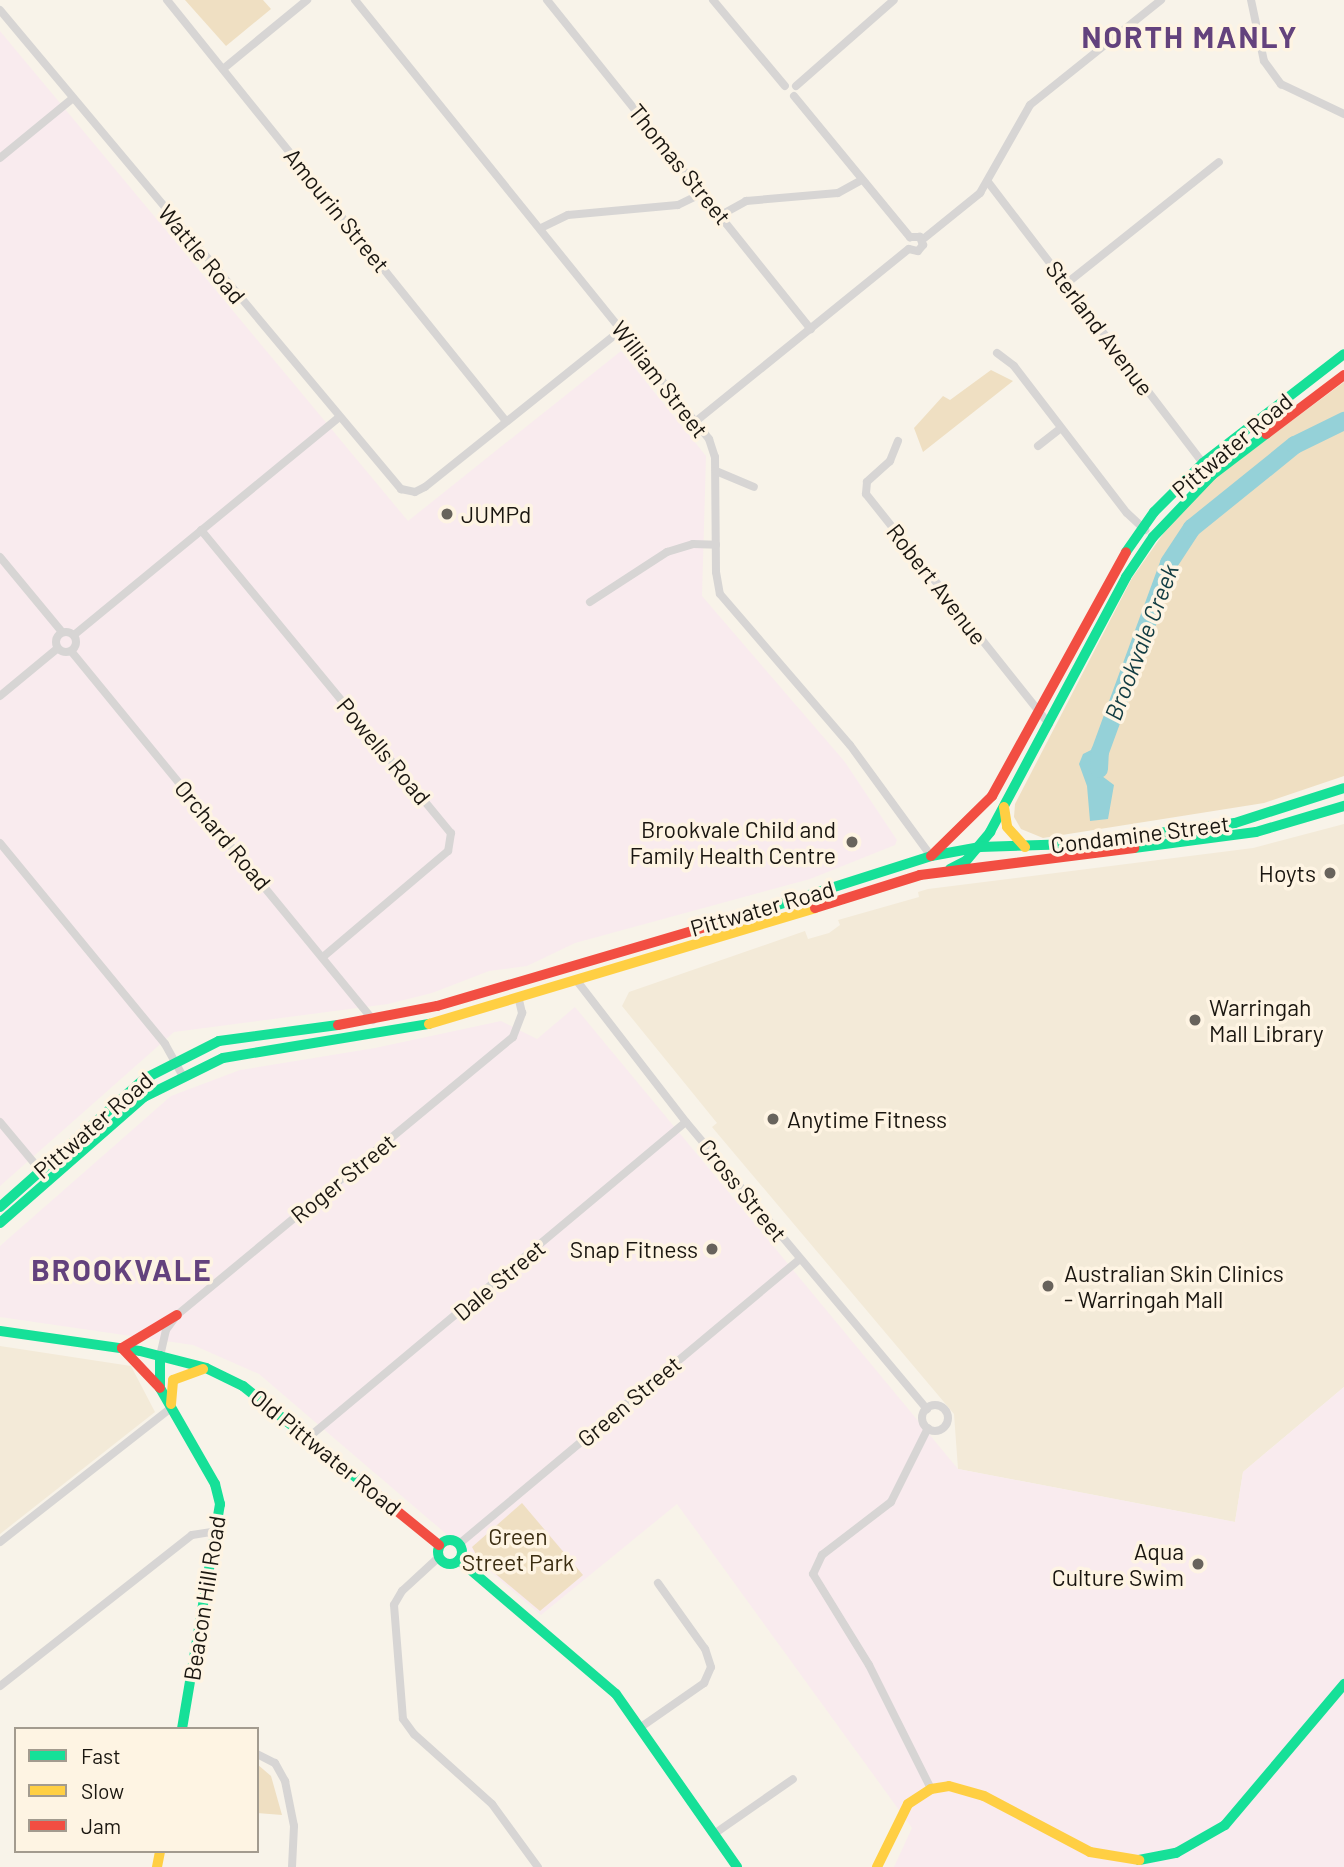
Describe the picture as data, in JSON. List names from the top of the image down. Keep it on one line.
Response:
{"streets":{"main road":["Pittwater Road","Condamine Street","Cross Street","Old Pittwater Road","Beacon Hill Road"],"street":["Thomas Street","Amourin Street","Wattle Road","Sterland Avenue","William Street","Robert Avenue","Powells Road","Orchard Road","Roger Street","Dale Street","Green Street"]},"crossings":[["Amourin Street","Wattle Road"],["Sterland Avenue","Pittwater Road"],["William Street","Pittwater Road"],["William Street","Condamine Street"],["Pittwater Road","Robert Avenue"],["Pittwater Road","Condamine Street"],["Pittwater Road","Orchard Road"],["Pittwater Road","Roger Street"],["Pittwater Road","Cross Street"],["Powells Road","Orchard Road"],["Roger Street","Old Pittwater Road"],["Roger Street","Beacon Hill Road"],["Cross Street","Dale Street"],["Cross Street","Green Street"],["Dale Street","Old Pittwater Road"],["Green Street","Old Pittwater Road"],["Old Pittwater Road","Beacon Hill Road"]],"districts":["NORTH MANLY","BROOKVALE"],"water":["Brookvale Creek"],"parks":["Green Street Park"],"places":["JUMPd","Brookvale Child and Family Health Centre","Hoyts","Warringah Mall Library","Anytime Fitness","Snap Fitness","Australian Skin Clinics - Warringah Mall","Aqua Culture Swim"],"legend":["Fast","Slow","Jam"]}
